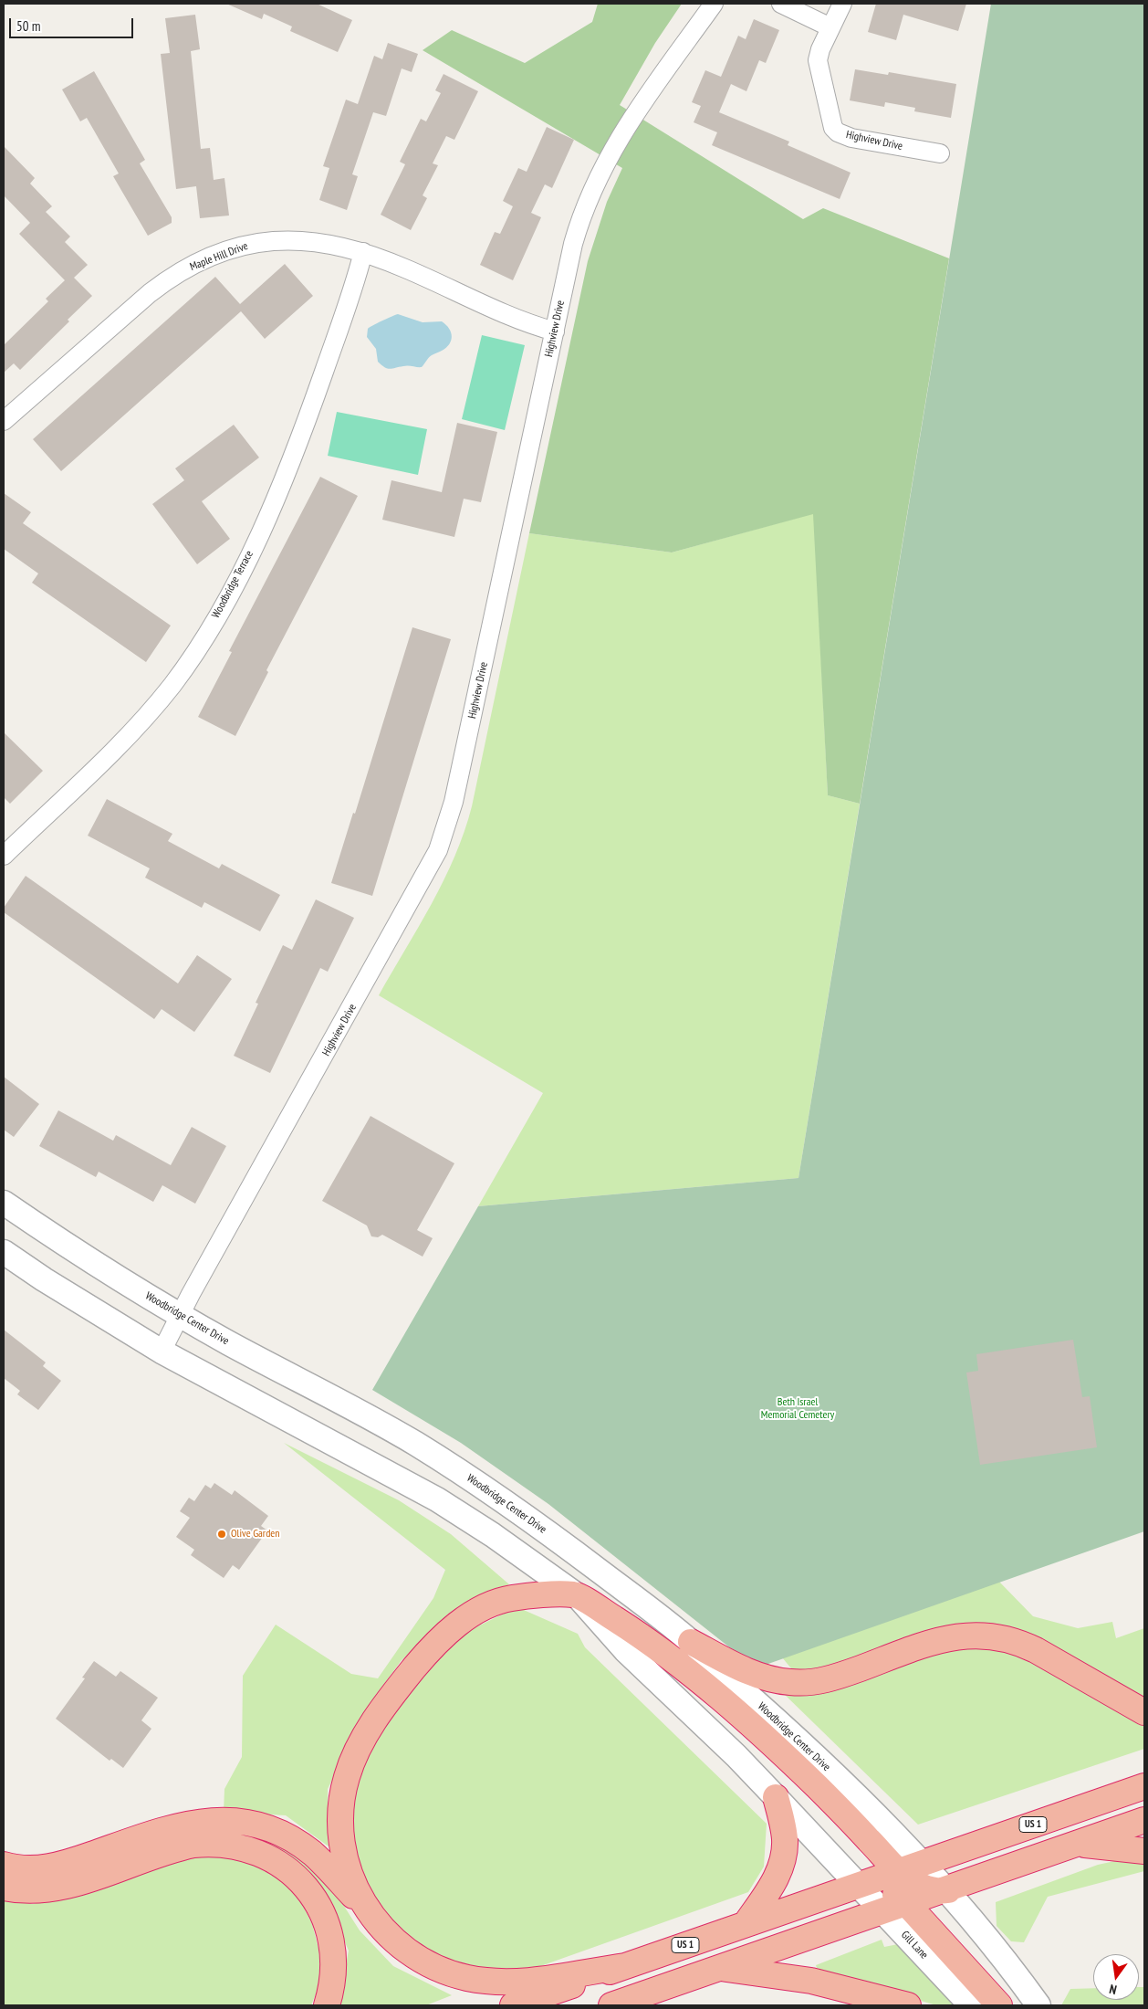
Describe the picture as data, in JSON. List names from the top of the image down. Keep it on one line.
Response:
{"streets":{"highway":["US 1"],"street":["Highview Drive","Maple Hill Drive","Woodbridge Terrace","Woodbridge Center Drive","Gill Lane"]},"crossings":[["Highview Drive","Maple Hill Drive"],["Highview Drive","Woodbridge Center Drive"],["Maple Hill Drive","Woodbridge Terrace"],["Woodbridge Center Drive","US 1"]],"parks":["Beth Israel Memorial Cemetery"],"places":["Olive Garden"],"scale_bar":"50 m","north":"bottom"}
